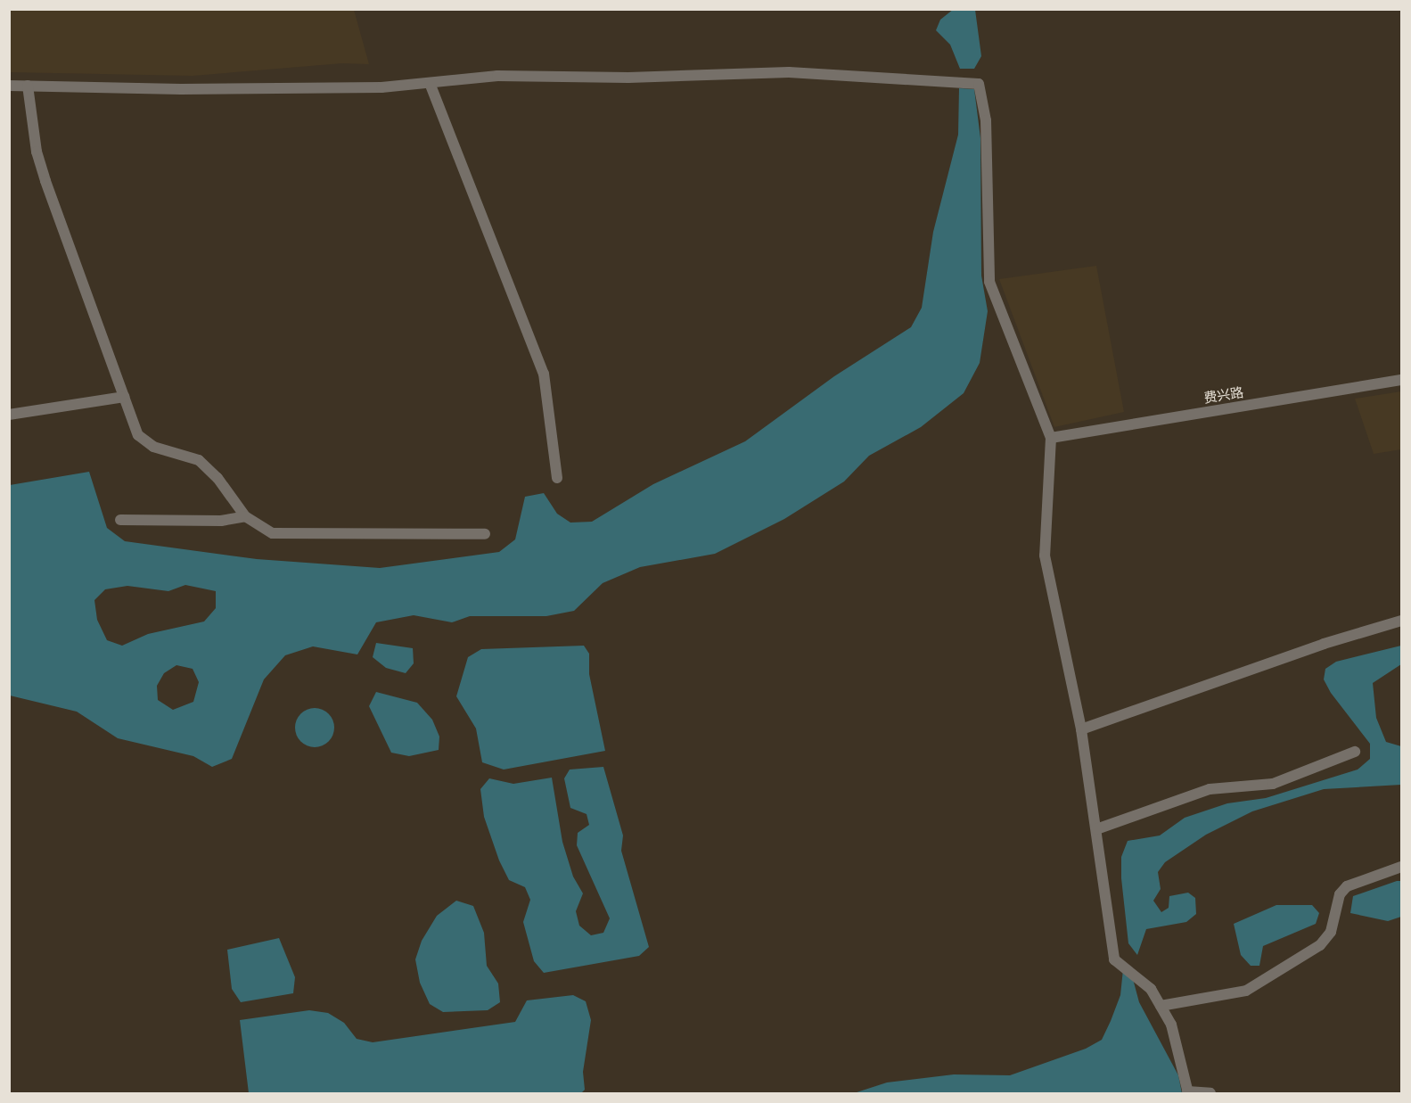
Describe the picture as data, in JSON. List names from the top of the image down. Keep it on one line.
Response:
{"streets":{"street":["费兴路"]}}
